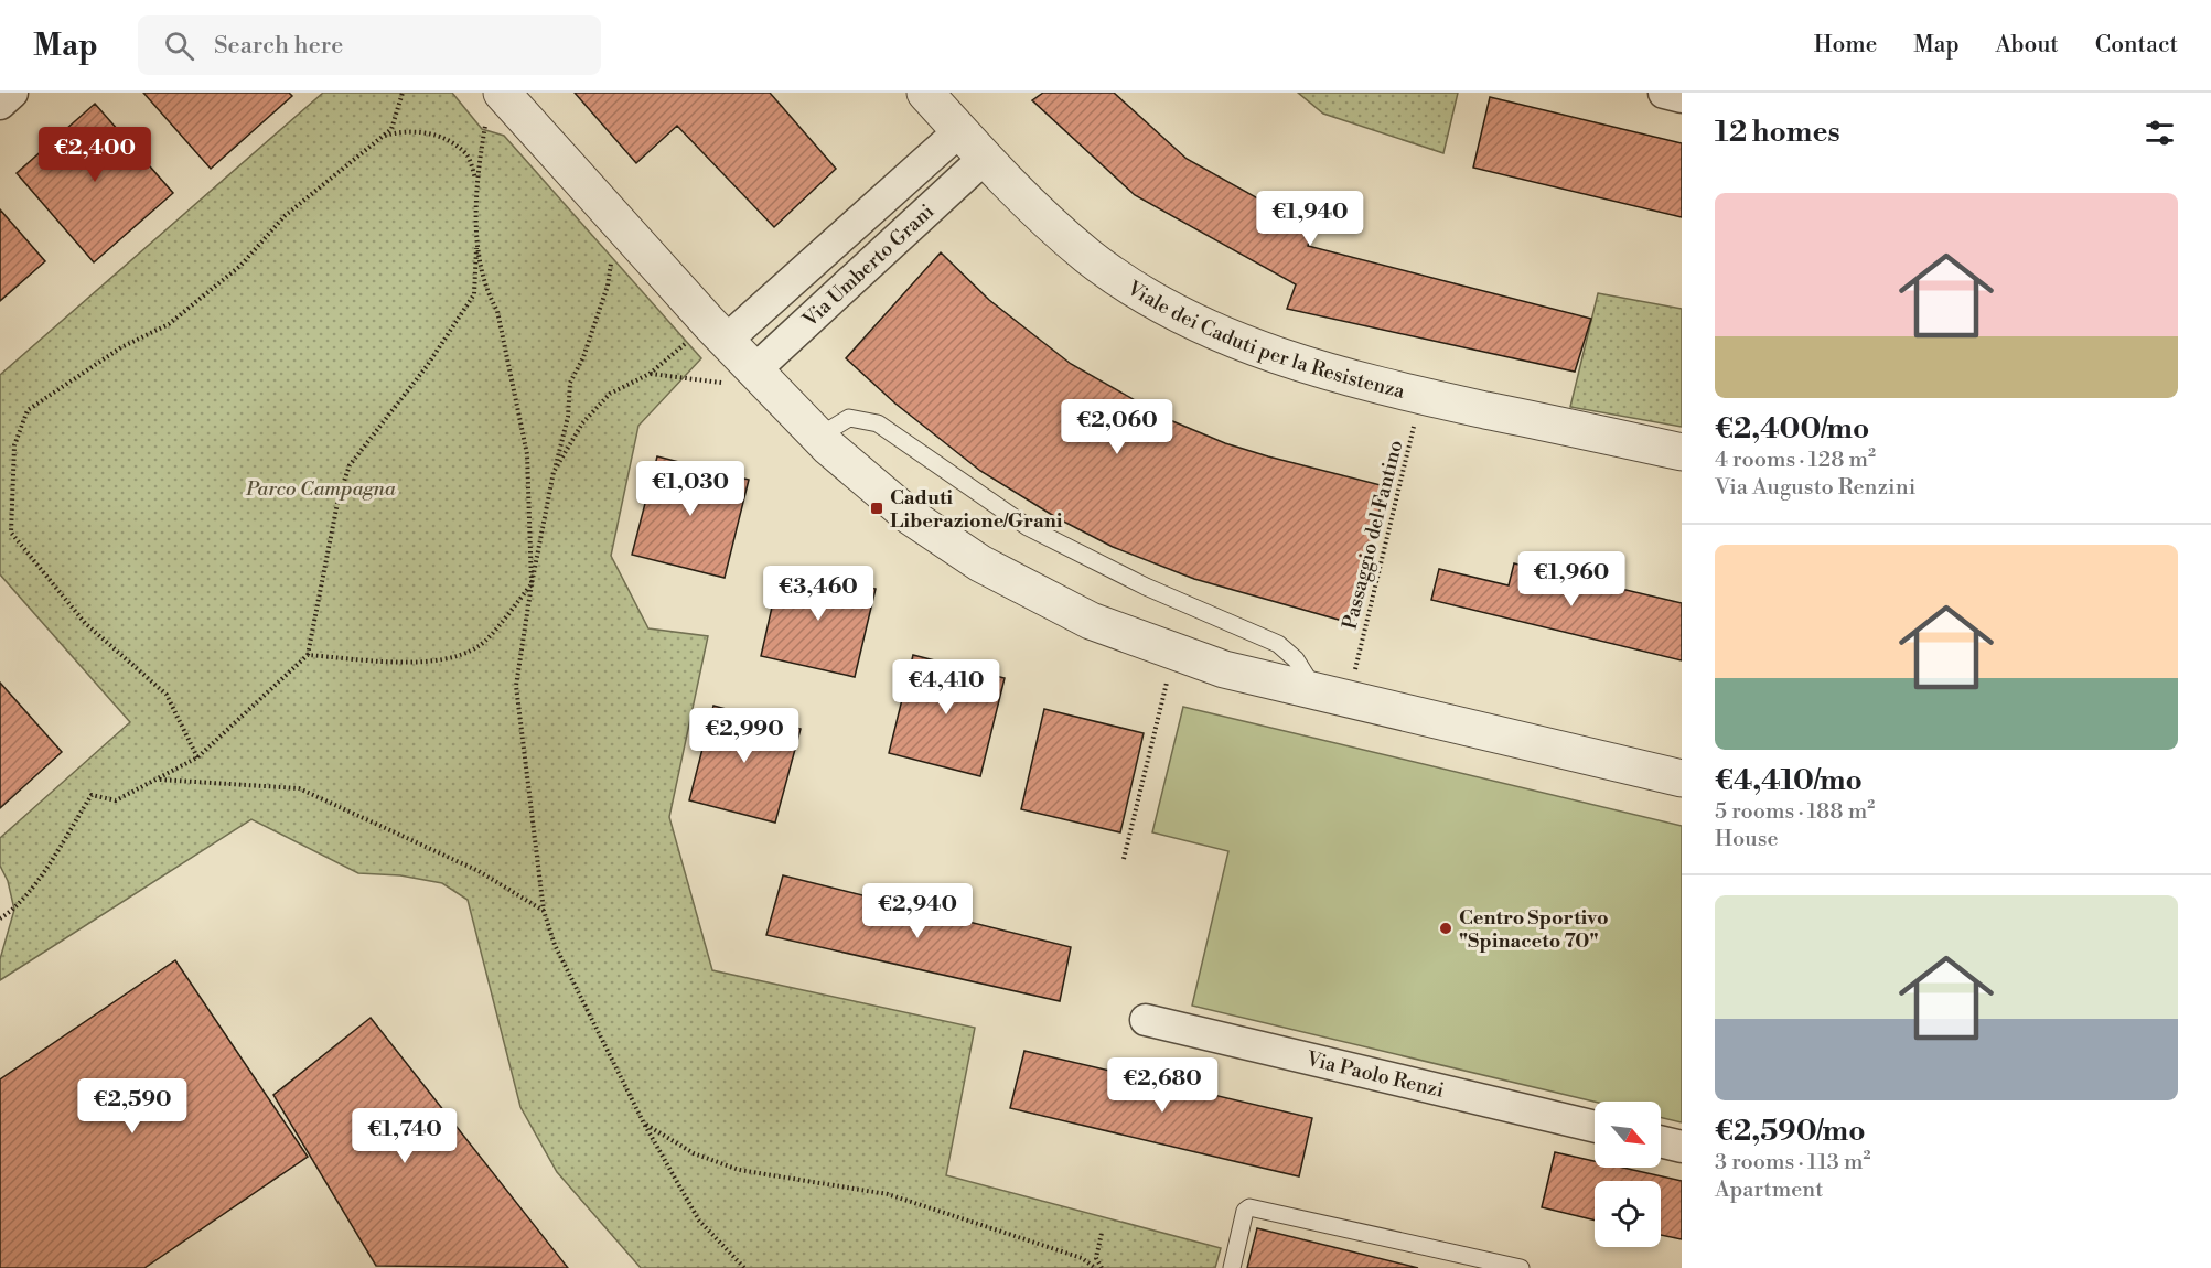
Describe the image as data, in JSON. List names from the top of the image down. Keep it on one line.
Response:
{"streets":{"street":["Via Umberto Grani","Viale dei Caduti per la Resistenza","Via Paolo Renzi"],"path":["Passaggio del Fantino"]},"crossings":[["Via Umberto Grani","Viale dei Caduti per la Resistenza"],["Viale dei Caduti per la Resistenza","Passaggio del Fantino"]],"parks":["Parco Campagna"],"places":{"transit":["Caduti Liberazione/Grani"],"other":["Centro Sportivo \"Spinaceto 70\""]},"north":"bottom right","page":{"header":"Map","search":"Search here","nav":["Home","Map","About","Contact"],"heading":"12 homes","price":["€2,400","€1,940","€2,060","€1,030","€1,960","€3,460","€4,410","€2,990","€2,940","€2,680","€2,590","€1,740"],"list":[{"name":"€2,400/mo","note":"4 rooms · 128 m² · Via Augusto Renzini"},{"name":"€4,410/mo","note":"5 rooms · 188 m² · House"},{"name":"€2,590/mo","note":"3 rooms · 113 m² · Apartment"}]}}
